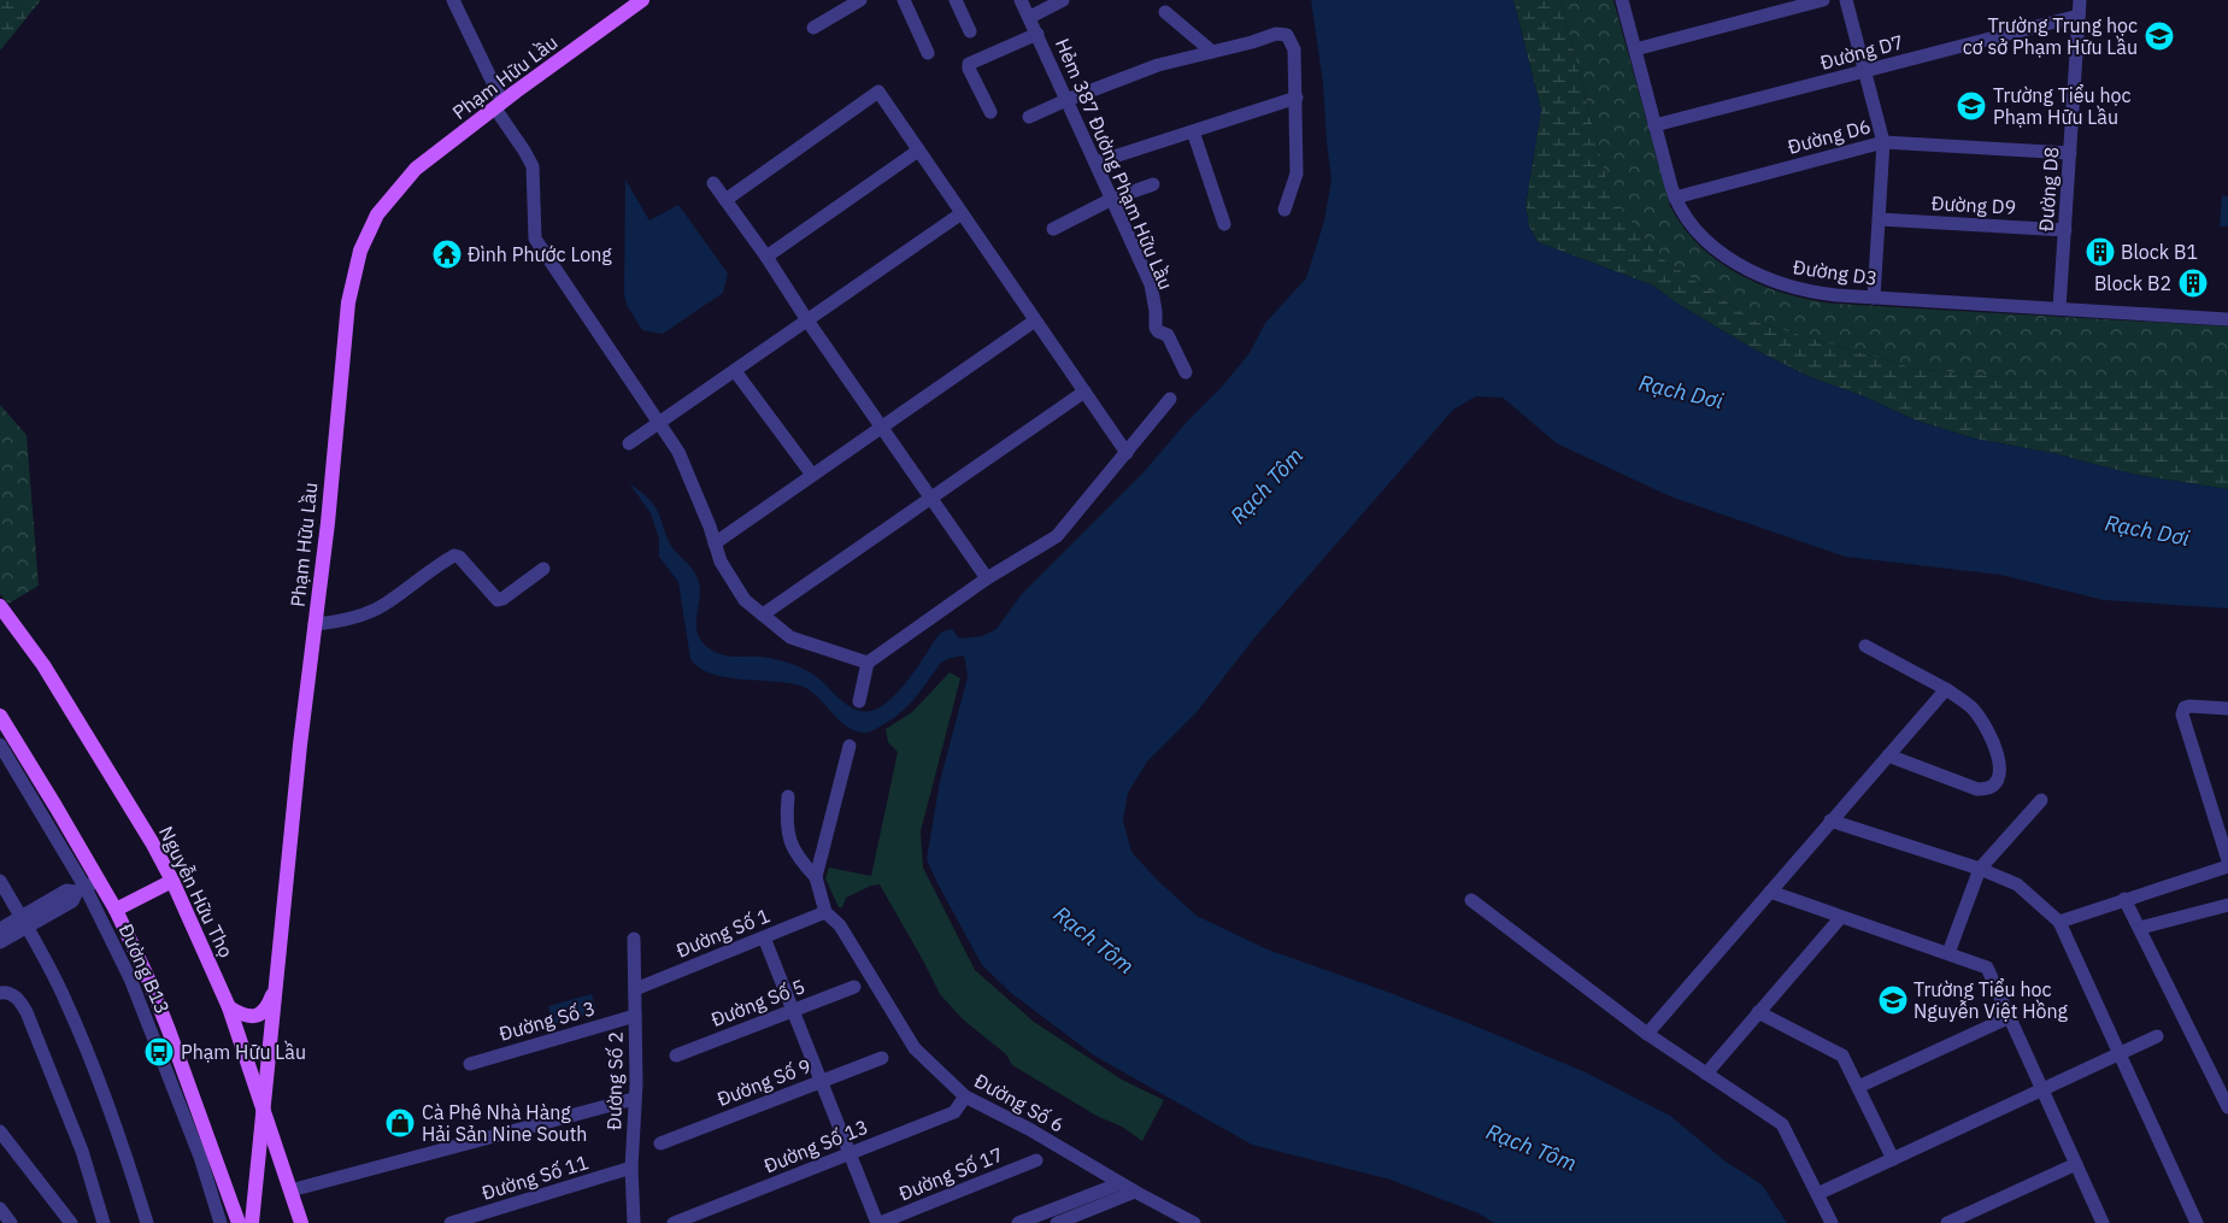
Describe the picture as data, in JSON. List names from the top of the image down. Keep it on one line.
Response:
{"streets":{"main road":["Phạm Hữu Lầu","Nguyễn Hữu Thọ"],"street":["Đường D7","Đường D6","Hẻm 387 Đường Phạm Hữu Lầu","Đường D8","Đường D9","Đường D3","Đường Số 1","Đường B13","Đường Số 5","Đường Số 3","Đường Số 2","Đường Số 9","Đường Số 6","Đường Số 13","Đường Số 17","Đường Số 11"]},"crossings":[["Đường D7","Đường D8"],["Đường D7","Đường D3"],["Phạm Hữu Lầu","Nguyễn Hữu Thọ"],["Đường D6","Đường D8"],["Đường D6","Đường D3"],["Đường D8","Đường D9"],["Đường D8","Đường D3"],["Đường Số 1","Đường Số 2"],["Đường Số 1","Đường Số 6"],["Đường Số 3","Đường Số 2"],["Đường Số 2","Đường Số 11"],["Đường Số 6","Đường Số 13"]],"water":["Rạch Dơi","Rạch Tôm"],"places":{"school or university":["Trường Trung học cơ sở Phạm Hữu Lầu","Trường Tiểu học Phạm Hữu Lầu","Trường Tiểu học Nguyễn Việt Hồng"],"building":["Block B1","Block B2"],"temple":["Đình Phước Long"],"bus stop":["Phạm Hữu Lầu"],"shop":["Cà Phê Nhà Hàng Hải Sản Nine South"]}}
